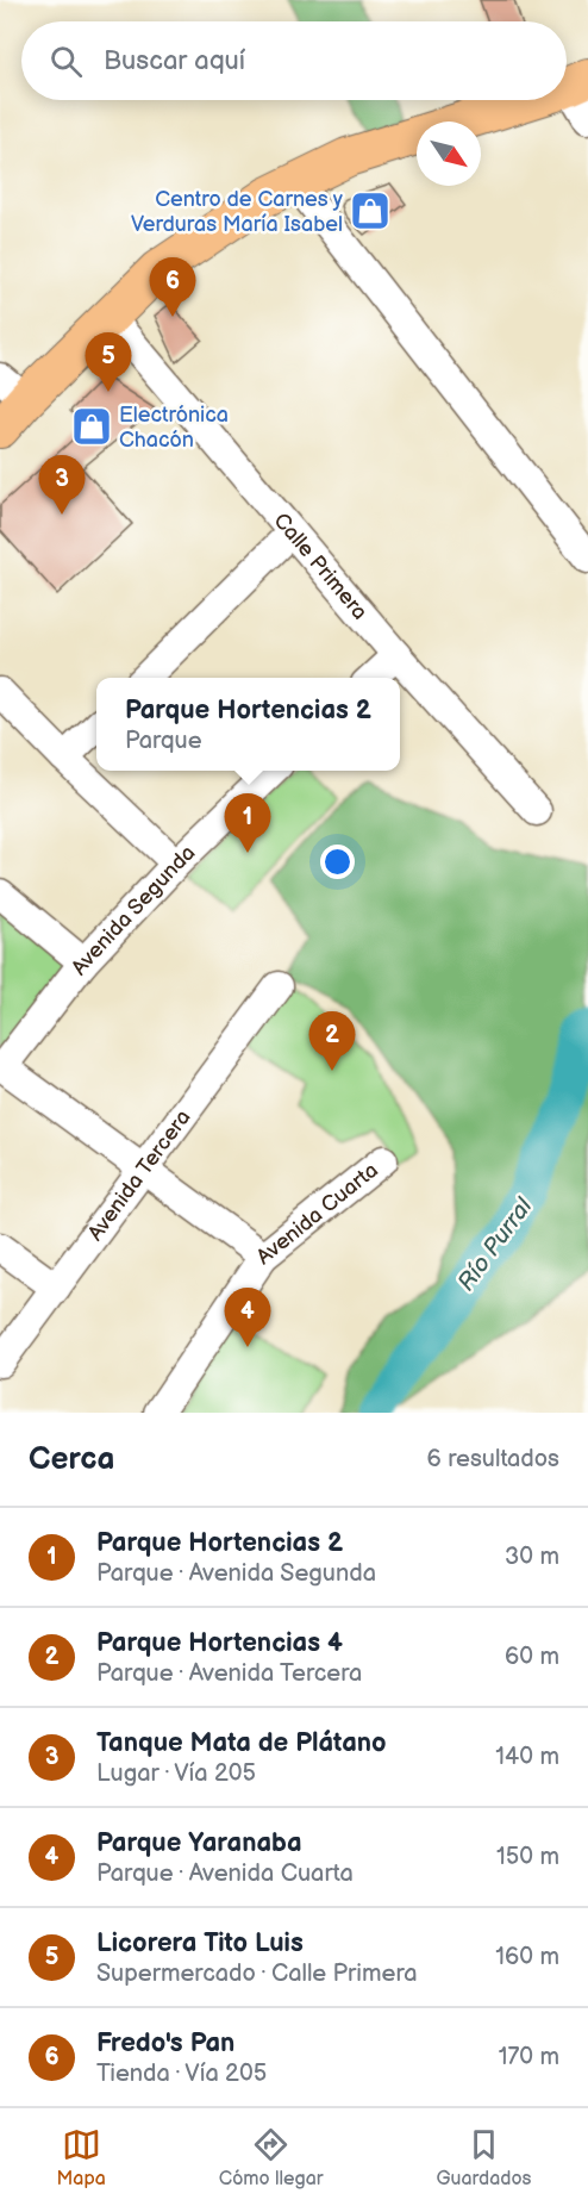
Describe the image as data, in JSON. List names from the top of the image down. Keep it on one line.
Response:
{"streets":{"street":["Calle Primera","Avenida Segunda","Avenida Tercera","Avenida Cuarta"]},"water":["Río Purral"],"places":{"shop":["Centro de Carnes y Verduras María Isabel","Electrónica Chacón"]},"north":"bottom right","page":{"search":"Buscar aquí","pins":["6","5","3","1","2","4"],"popup":["Parque Hortencias 2","Parque"],"heading":["Cerca","6 resultados"],"list":[{"mark":"1","name":"Parque Hortencias 2","note":"Parque · Avenida Segunda","value":"30 m"},{"mark":"2","name":"Parque Hortencias 4","note":"Parque · Avenida Tercera","value":"60 m"},{"mark":"3","name":"Tanque Mata de Plátano","note":"Lugar · Vía 205","value":"140 m"},{"mark":"4","name":"Parque Yaranaba","note":"Parque · Avenida Cuarta","value":"150 m"},{"mark":"5","name":"Licorera Tito Luis","note":"Supermercado · Calle Primera","value":"160 m"},{"mark":"6","name":"Fredo's Pan","note":"Tienda · Vía 205","value":"170 m"}],"nav":["Mapa","Cómo llegar","Guardados"]}}
